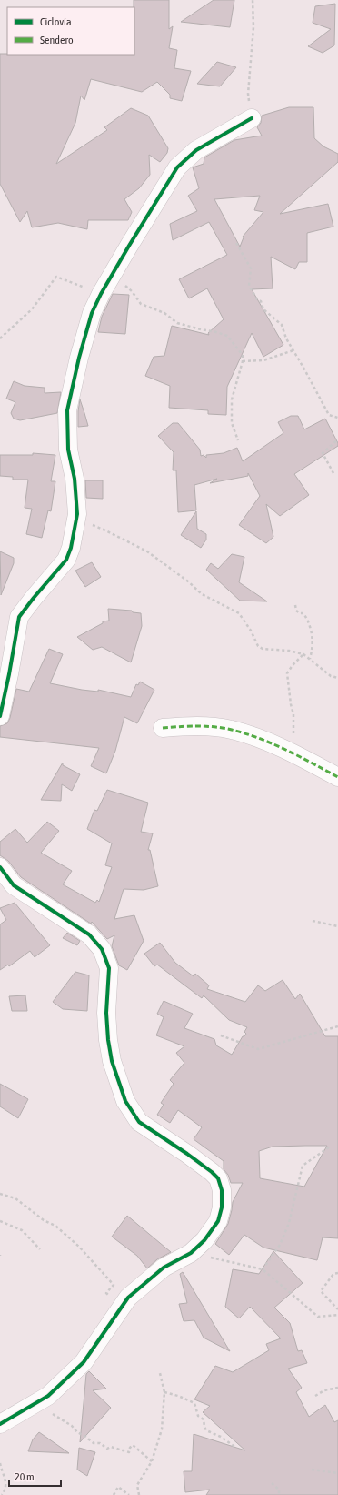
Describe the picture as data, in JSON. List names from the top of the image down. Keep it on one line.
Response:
{"legend":["Ciclovía","Sendero"],"scale_bar":"20 m"}
